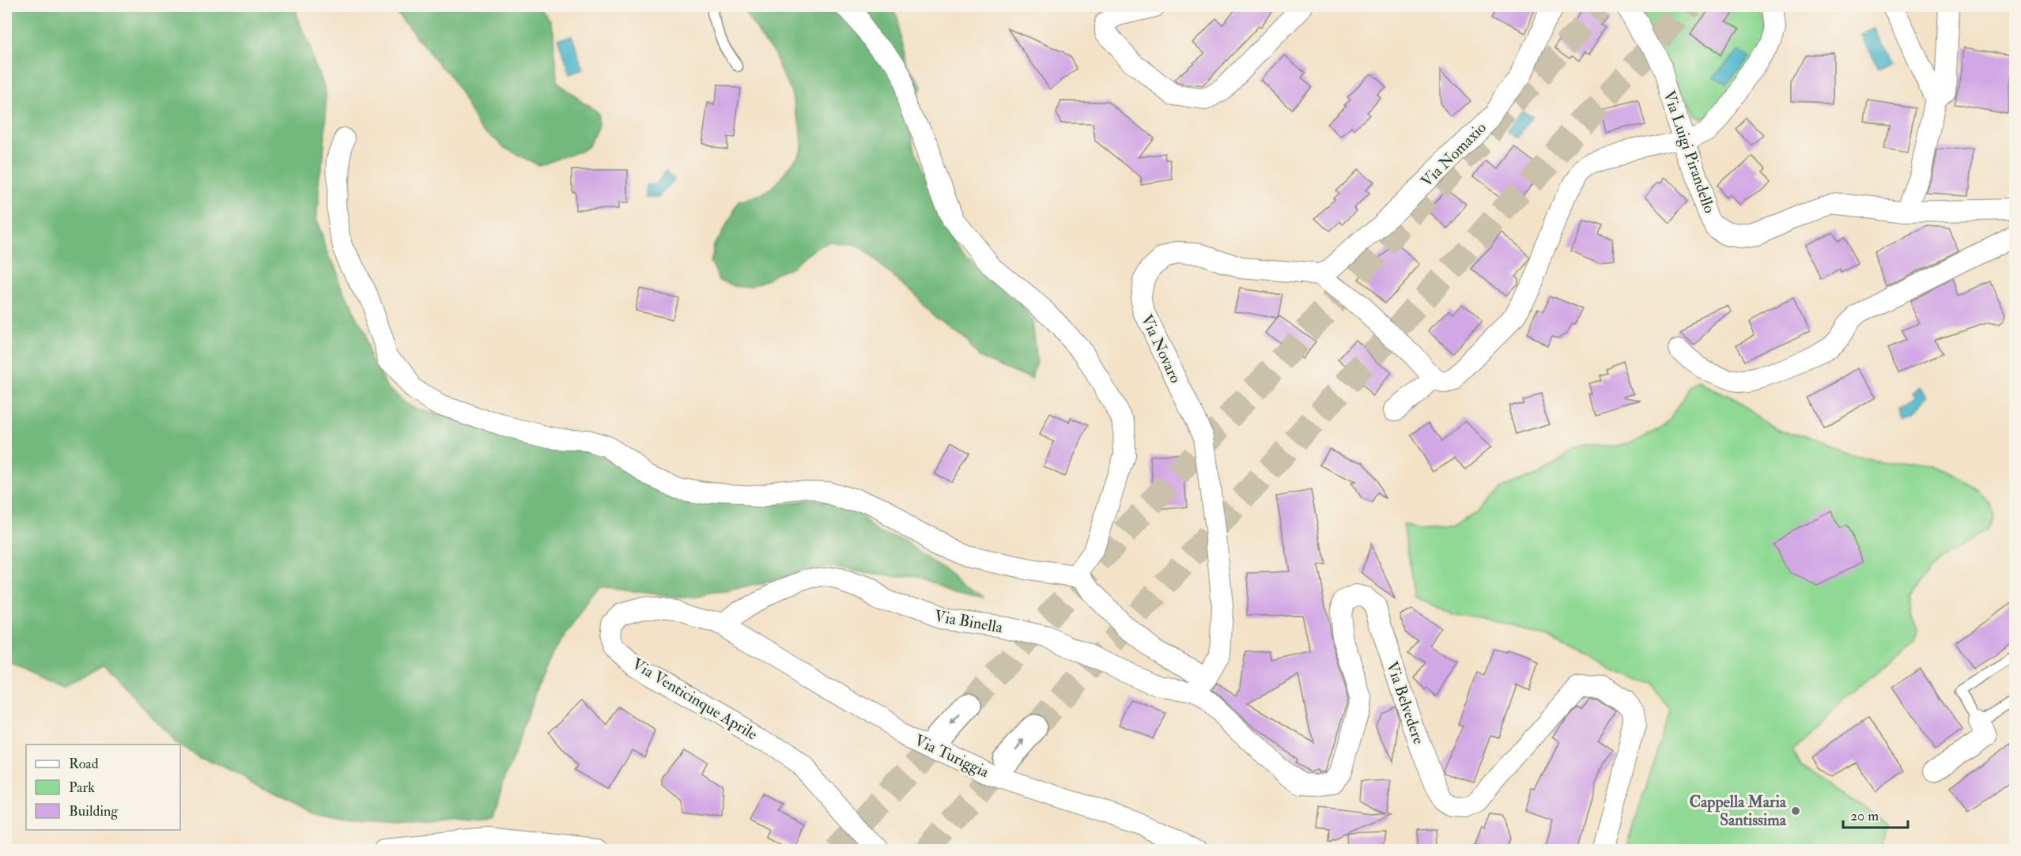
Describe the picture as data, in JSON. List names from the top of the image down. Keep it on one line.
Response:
{"streets":{"street":["Via Luigi Pirandello","Via Nomaxio","Via Novaro","Via Binella","Via Venticinque Aprile","Via Belvedere","Via Turiggia"]},"crossings":[["Via Nomaxio","Via Novaro"],["Via Novaro","Via Binella"],["Via Novaro","Via Belvedere"],["Via Binella","Via Venticinque Aprile"],["Via Binella","Via Belvedere"],["Via Binella","Via Turiggia"],["Via Venticinque Aprile","Via Turiggia"]],"places":["Cappella Maria Santissima"],"legend":["Road","Park","Building"],"scale_bar":"20 m"}
